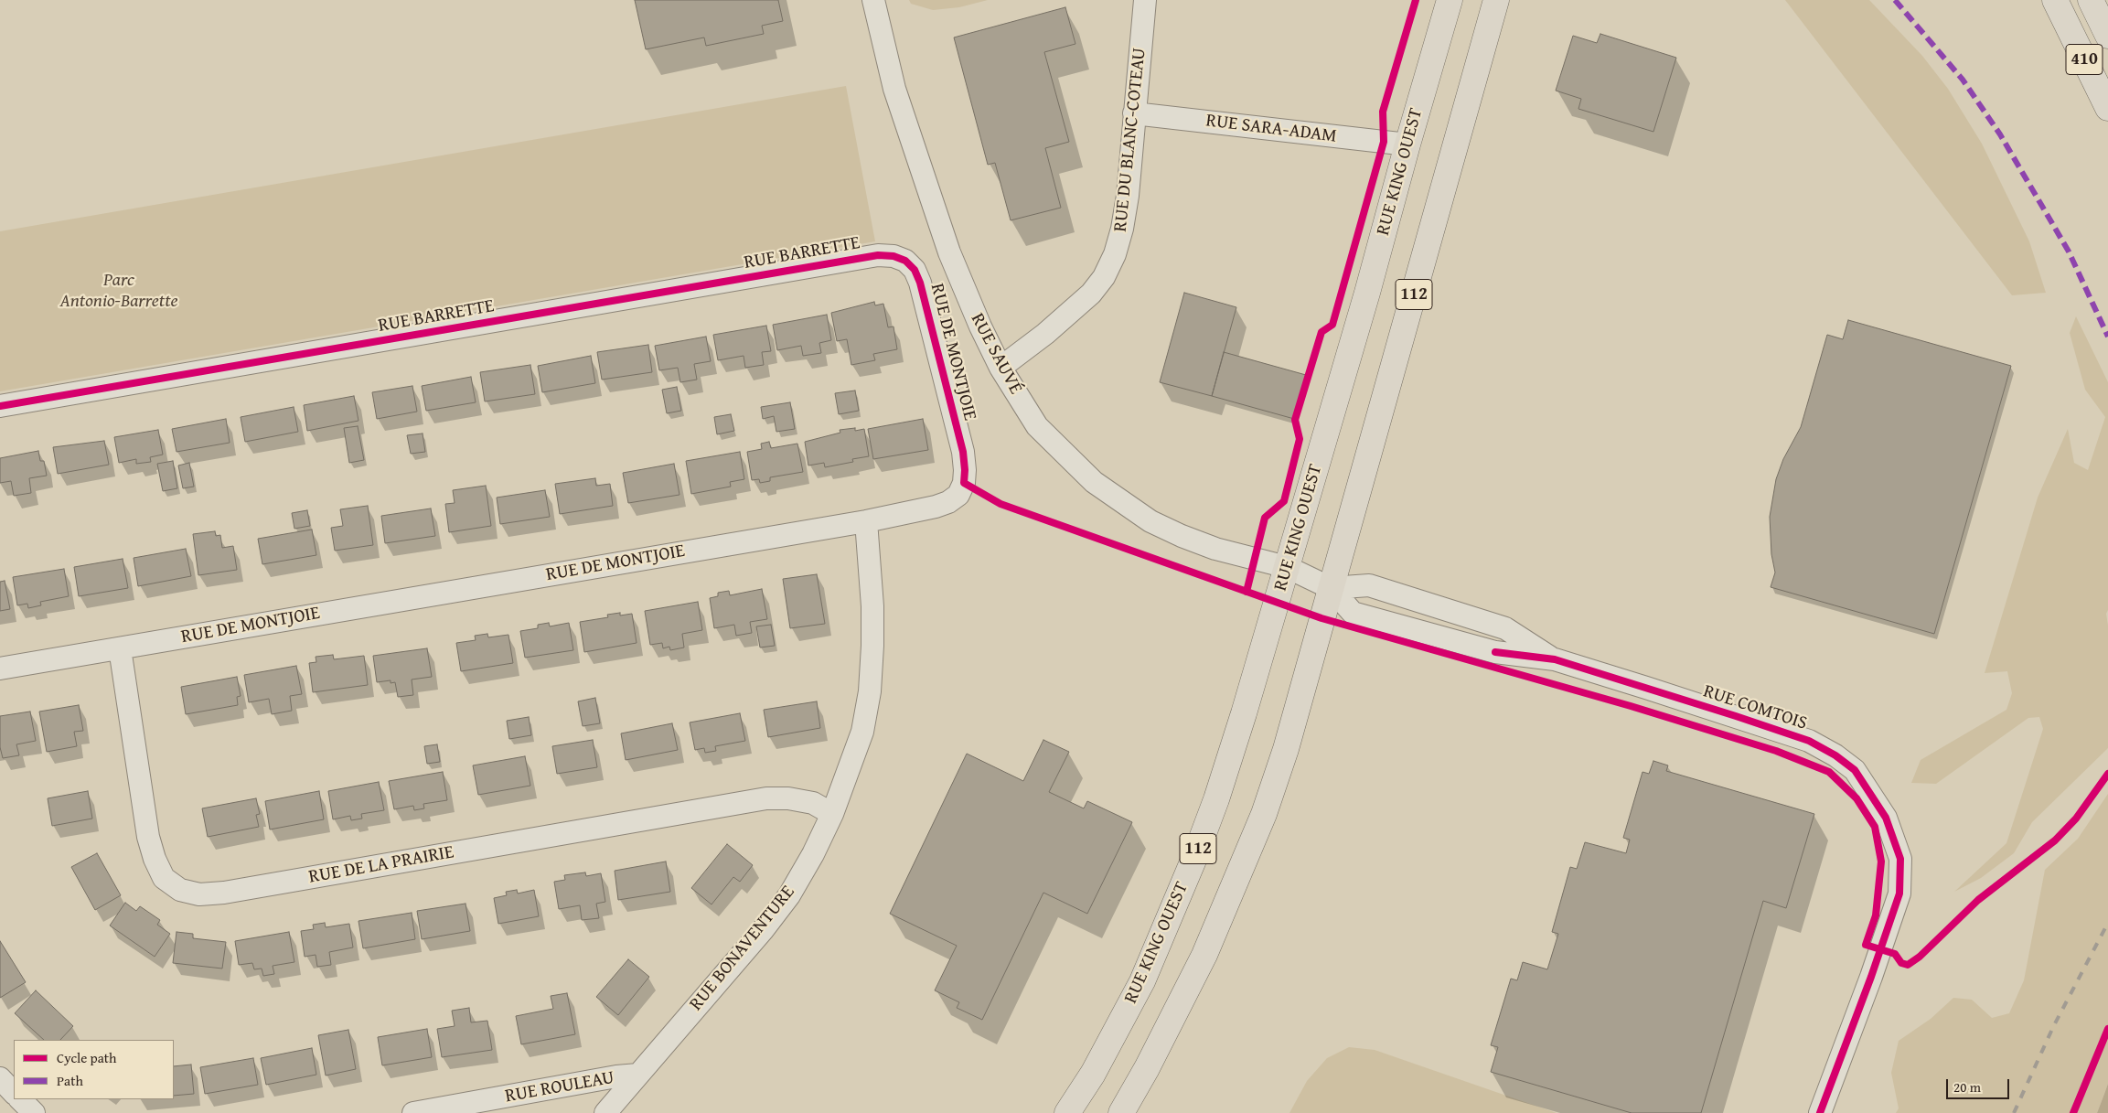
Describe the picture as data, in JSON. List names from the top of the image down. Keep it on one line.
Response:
{"streets":{"main road":["410","RUE KING OUEST","112"],"street":["RUE SARA-ADAM","RUE DU BLANC-COTEAU","RUE BARRETTE","RUE DE MONTJOIE","RUE SAUVÉ","RUE COMTOIS","RUE DE LA PRAIRIE","RUE BONAVENTURE","RUE ROULEAU"]},"crossings":[["RUE SARA-ADAM","RUE DU BLANC-COTEAU"],["RUE SARA-ADAM","RUE KING OUEST"],["RUE DU BLANC-COTEAU","RUE SAUVÉ"],["RUE KING OUEST","RUE SAUVÉ"],["RUE KING OUEST","RUE COMTOIS"],["RUE BARRETTE","RUE DE MONTJOIE"],["112","RUE COMTOIS"],["RUE DE MONTJOIE","RUE DE LA PRAIRIE"],["RUE DE MONTJOIE","RUE BONAVENTURE"],["RUE SAUVÉ","RUE COMTOIS"],["RUE DE LA PRAIRIE","RUE BONAVENTURE"],["RUE BONAVENTURE","RUE ROULEAU"]],"parks":["Parc Antonio-Barrette"],"legend":["Cycle path","Path"],"scale_bar":"20 m"}
